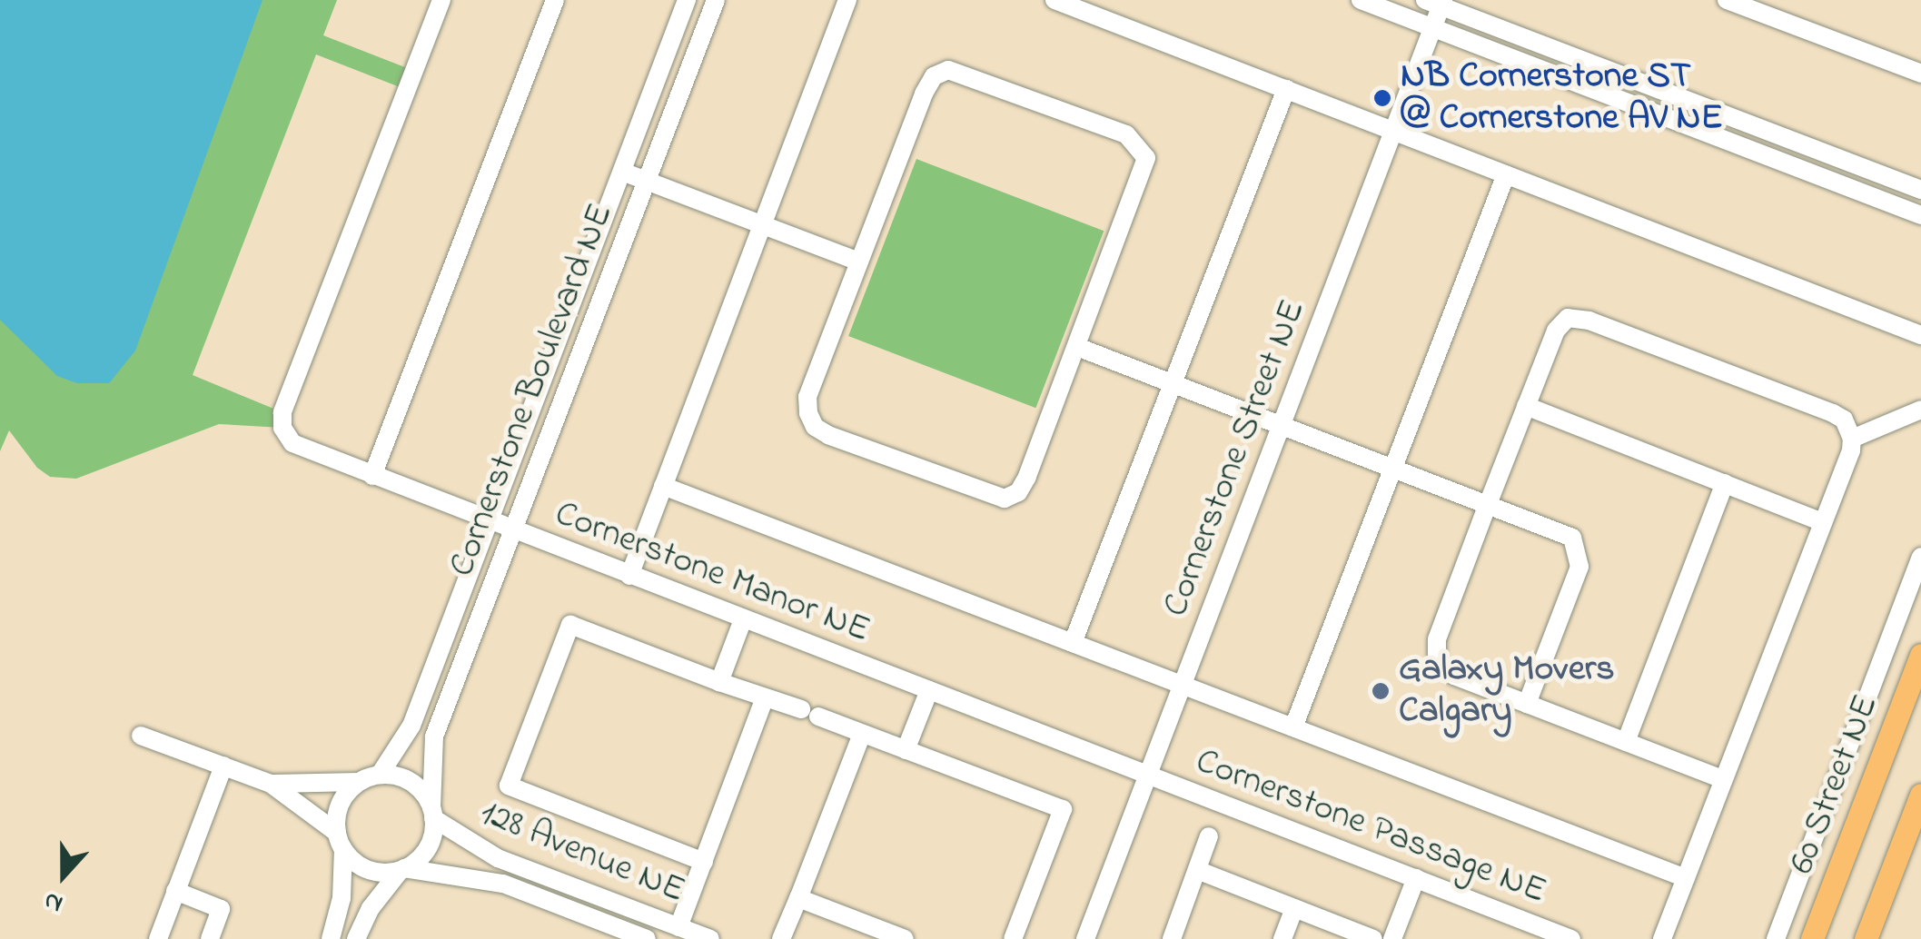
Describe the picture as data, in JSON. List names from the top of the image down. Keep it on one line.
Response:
{"streets":{"main road":["60 Street NE"],"street":["Cornerstone Boulevard NE","Cornerstone Street NE","Cornerstone Manor NE","Cornerstone Passage NE","128 Avenue NE"]},"crossings":[["Cornerstone Boulevard NE","Cornerstone Manor NE"],["Cornerstone Boulevard NE","128 Avenue NE"],["Cornerstone Street NE","Cornerstone Manor NE"],["Cornerstone Street NE","Cornerstone Passage NE"],["Cornerstone Manor NE","Cornerstone Passage NE"]],"places":["NB Cornerstone ST @ Cornerstone AV NE","Galaxy Movers Calgary"],"north":"bottom"}
